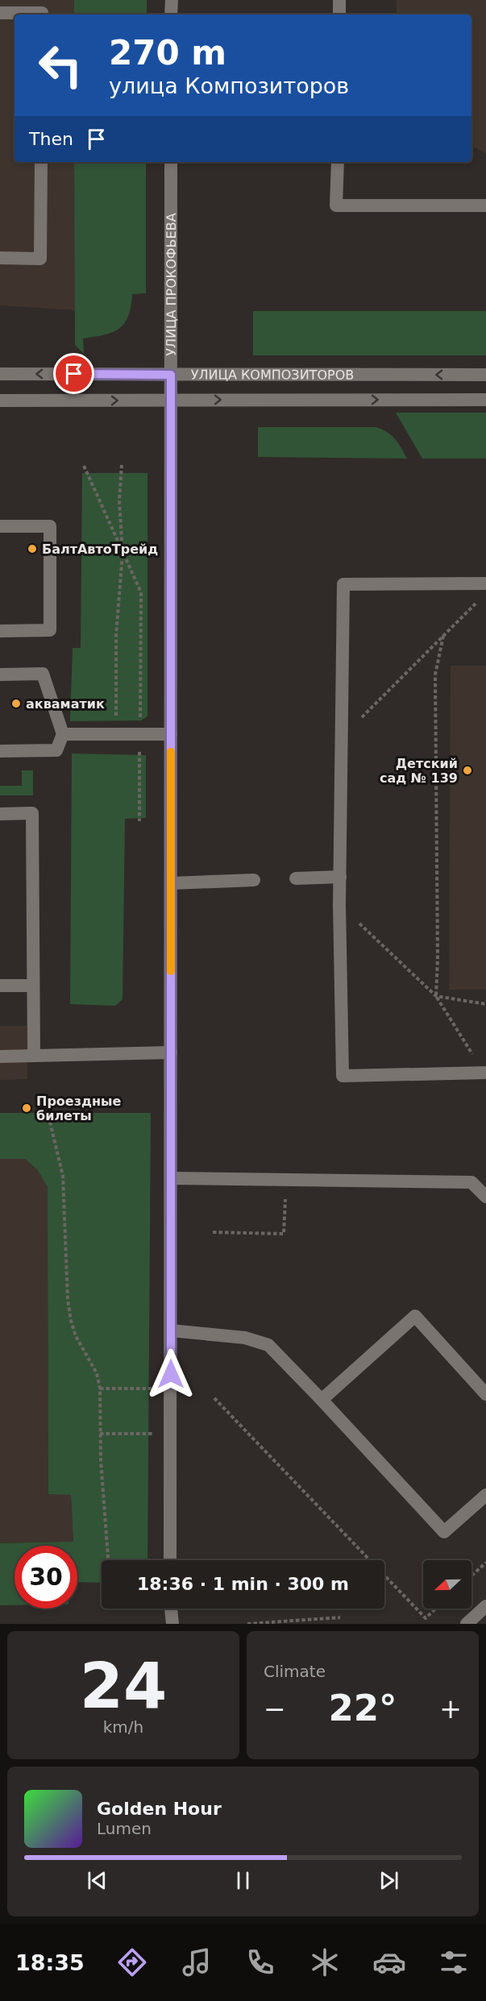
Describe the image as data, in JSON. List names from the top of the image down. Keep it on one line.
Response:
{"streets":{"street":["УЛИЦА ПРОКОФЬЕВА","УЛИЦА КОМПОЗИТОРОВ"]},"crossings":[["УЛИЦА ПРОКОФЬЕВА","УЛИЦА КОМПОЗИТОРОВ"]],"places":["БалтАвтоТрейд","акваматик","Детский сад № 139","Проездные билеты"],"north":"left","page":{"turn":["270 m","улица Композиторов"],"then":"Then","limit":"30","trip":"18:36 · 1 min · 300 m","tile":[["24","km/h"],"Climate"],"heat":["−","22°","+"],"song":["Golden Hour","Lumen"],"tabs":"18:35"}}
